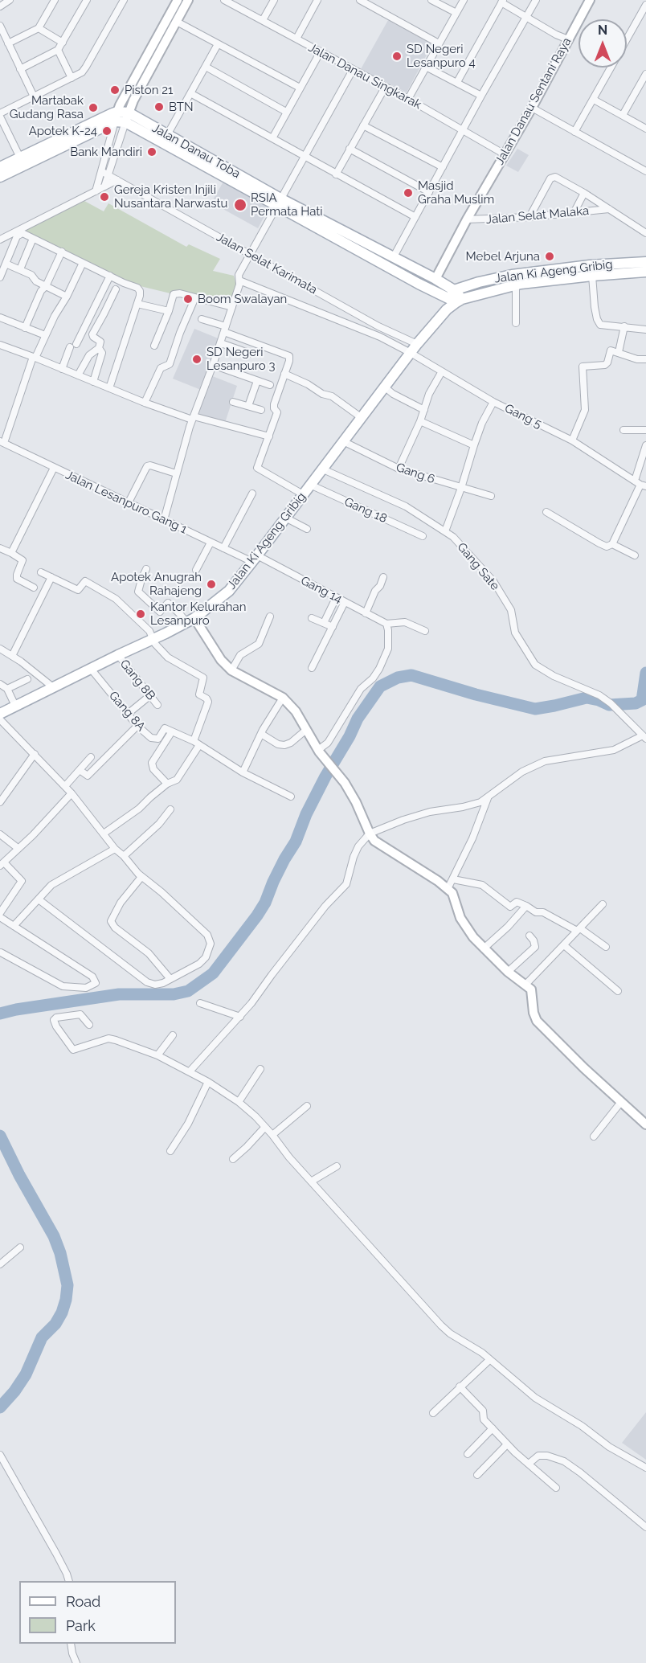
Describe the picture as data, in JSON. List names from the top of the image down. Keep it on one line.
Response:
{"streets":{"main road":["Jalan Danau Toba","Jalan Ki Ageng Gribig"],"street":["Jalan Danau Singkarak","Jalan Danau Sentani Raya","Jalan Selat Malaka","Jalan Selat Karimata","Gang 5","Gang 6","Jalan Lesanpuro Gang 1","Gang 18","Gang Sate","Gang 14","Gang 8B","Gang 8A"]},"crossings":[["Jalan Danau Singkarak","Jalan Danau Sentani Raya"],["Jalan Danau Sentani Raya","Jalan Danau Toba"],["Jalan Danau Sentani Raya","Jalan Selat Malaka"],["Jalan Danau Toba","Jalan Ki Ageng Gribig"],["Jalan Selat Karimata","Jalan Ki Ageng Gribig"],["Jalan Ki Ageng Gribig","Gang 5"],["Jalan Ki Ageng Gribig","Gang 6"],["Jalan Ki Ageng Gribig","Jalan Lesanpuro Gang 1"],["Jalan Ki Ageng Gribig","Gang 18"],["Jalan Ki Ageng Gribig","Gang Sate"],["Jalan Ki Ageng Gribig","Gang 14"],["Jalan Ki Ageng Gribig","Gang 8B"],["Jalan Ki Ageng Gribig","Gang 8A"],["Jalan Lesanpuro Gang 1","Gang 14"]],"places":["SD Negeri Lesanpuro 4","Piston 21","BTN","Martabak Gudang Rasa","Apotek K-24","Bank Mandiri","Masjid Graha Muslim","Gereja Kristen Injili Nusantara Narwastu","RSIA Permata Hati","Mebel Arjuna","Boom Swalayan","SD Negeri Lesanpuro 3","Apotek Anugrah Rahajeng","Kantor Kelurahan Lesanpuro"],"legend":["Road","Park"],"north":"top"}
